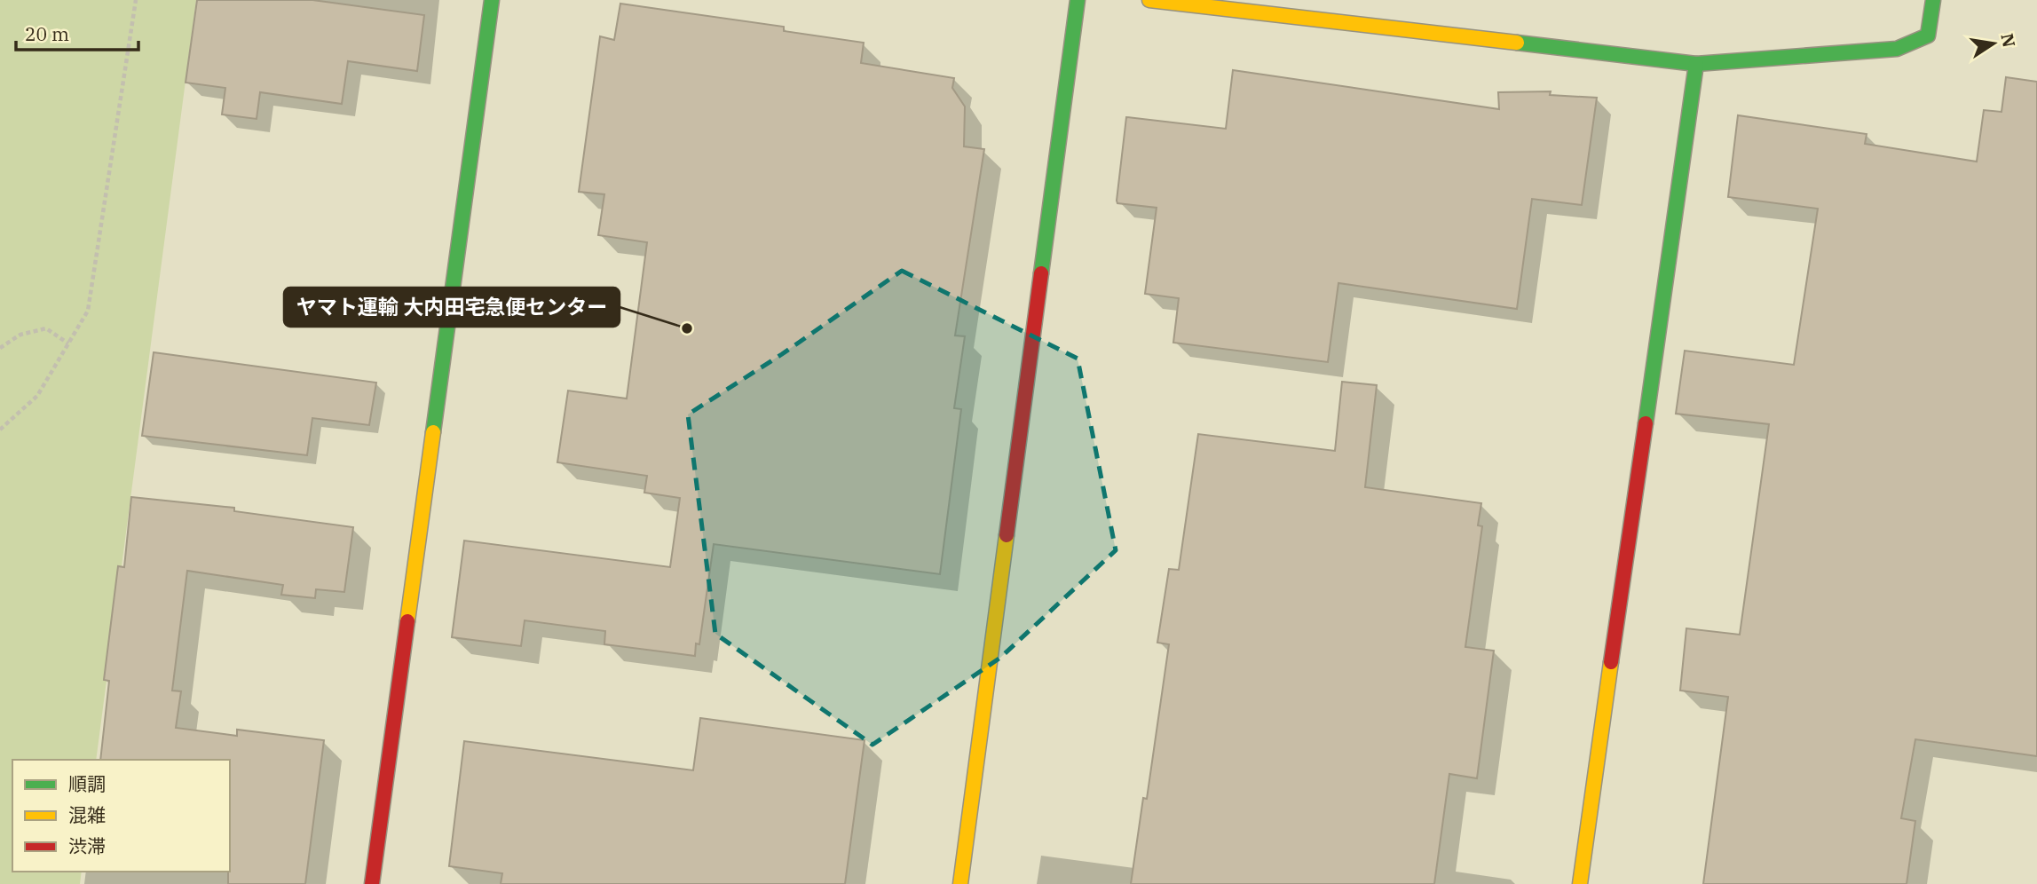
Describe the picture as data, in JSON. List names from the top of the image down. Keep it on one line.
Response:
{"places":["ヤマト運輸 大内田宅急便センター"],"legend":["順調","混雑","渋滞"],"scale_bar":"20 m","north":"right"}
